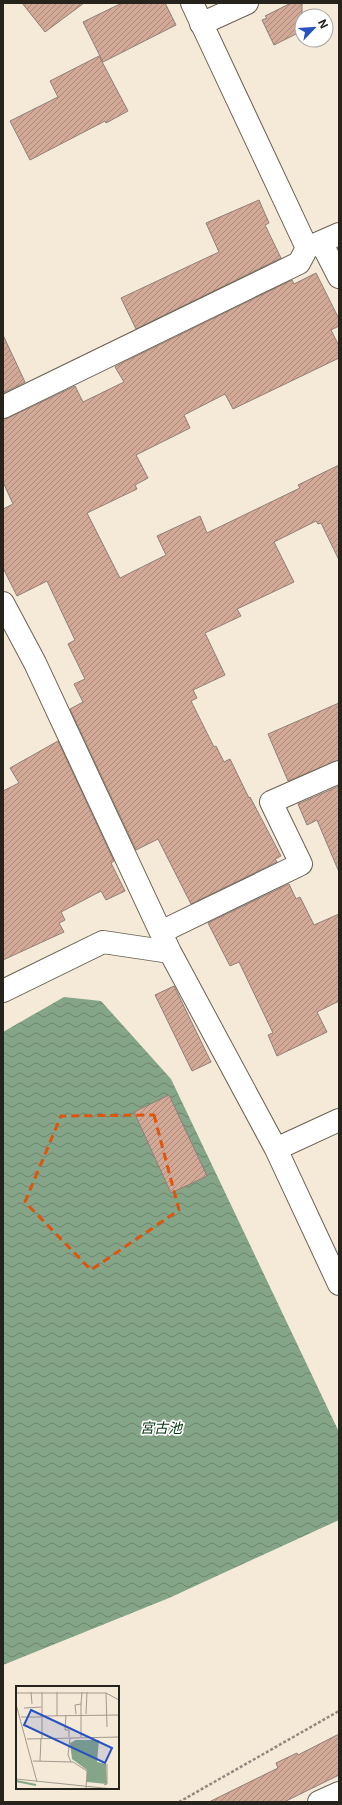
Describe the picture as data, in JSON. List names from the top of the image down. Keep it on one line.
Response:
{"water":["宮古池"],"north":"top right"}
